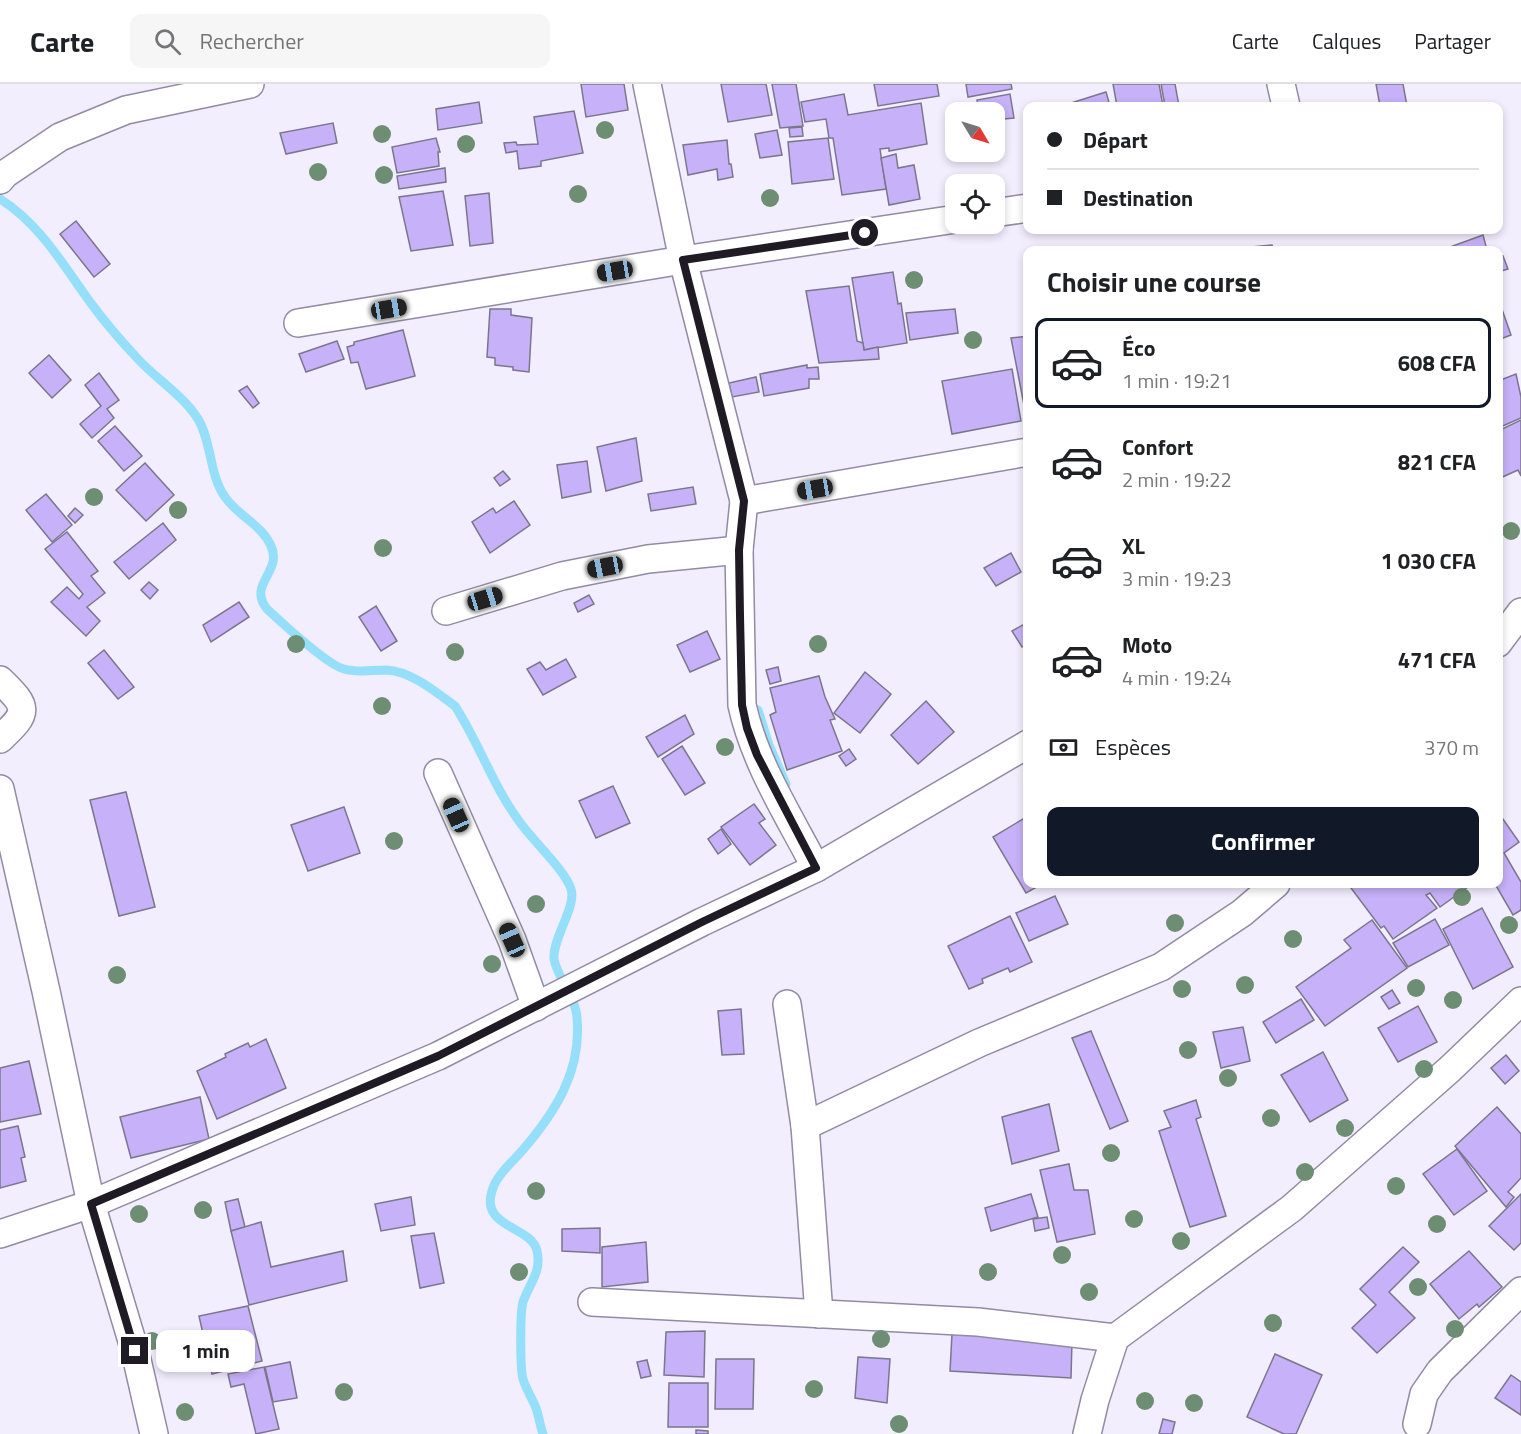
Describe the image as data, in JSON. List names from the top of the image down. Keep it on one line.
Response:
{"north":"bottom right","page":{"header":"Carte","search":"Rechercher","nav":["Carte","Calques","Partager"],"banner":["Départ","Destination"],"heading":"Choisir une course","list":[{"name":"Éco","note":"1 min · 19:21","value":"608 CFA"},{"name":"Confort","note":"2 min · 19:22","value":"821 CFA"},{"name":"XL","note":"3 min · 19:23","value":"1 030 CFA"},{"name":"Moto","note":"4 min · 19:24","value":"471 CFA"}],"pay":["Espèces","370 m"],"buttons":"Confirmer","bubble":"1 min"}}
